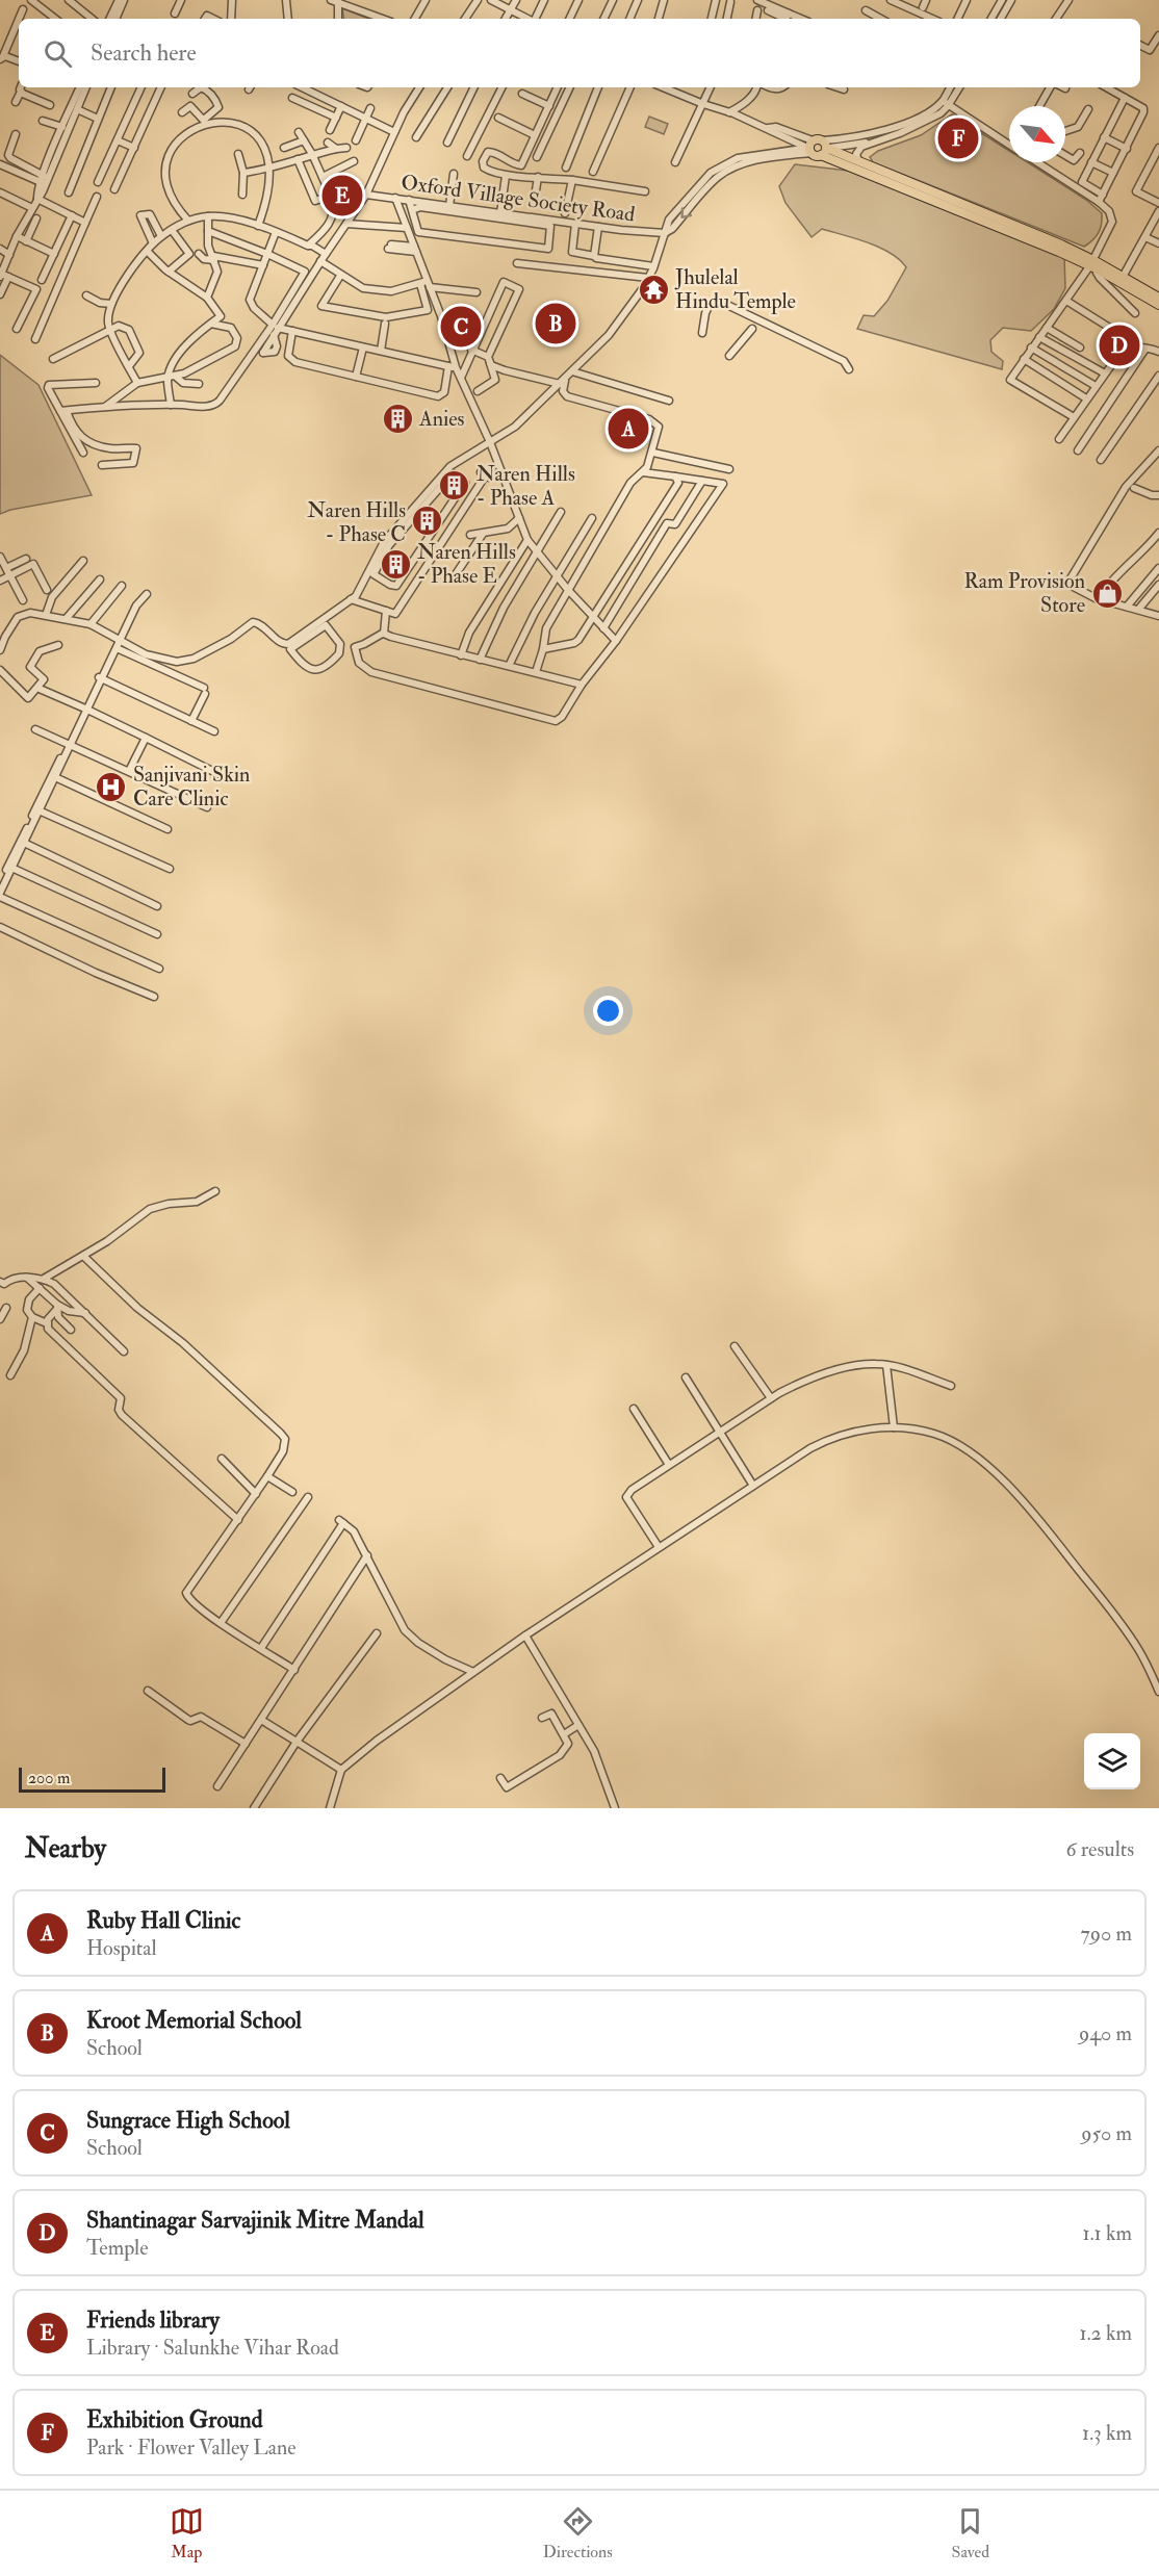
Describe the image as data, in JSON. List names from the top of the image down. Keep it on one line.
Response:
{"streets":{"street":["Oxford Village Society Road"]},"places":{"temple":["Jhulelal Hindu Temple"],"building":["Anies","Naren Hills - Phase A","Naren Hills - Phase C","Naren Hills - Phase E"],"shop":["Ram Provision Store"],"hospital":["Sanjivani Skin Care Clinic"]},"scale_bar":"200 m","north":"bottom right","page":{"search":"Search here","pins":["F","E","B","C","D","A"],"scale":"200 m","heading":["Nearby","6 results"],"list":[{"mark":"A","name":"Ruby Hall Clinic","note":"Hospital","value":"790 m"},{"mark":"B","name":"Kroot Memorial School","note":"School","value":"940 m"},{"mark":"C","name":"Sungrace High School","note":"School","value":"950 m"},{"mark":"D","name":"Shantinagar Sarvajinik Mitre Mandal","note":"Temple","value":"1.1 km"},{"mark":"E","name":"Friends library","note":"Library · Salunkhe Vihar Road","value":"1.2 km"},{"mark":"F","name":"Exhibition Ground","note":"Park · Flower Valley Lane","value":"1.3 km"}],"nav":["Map","Directions","Saved"]}}
